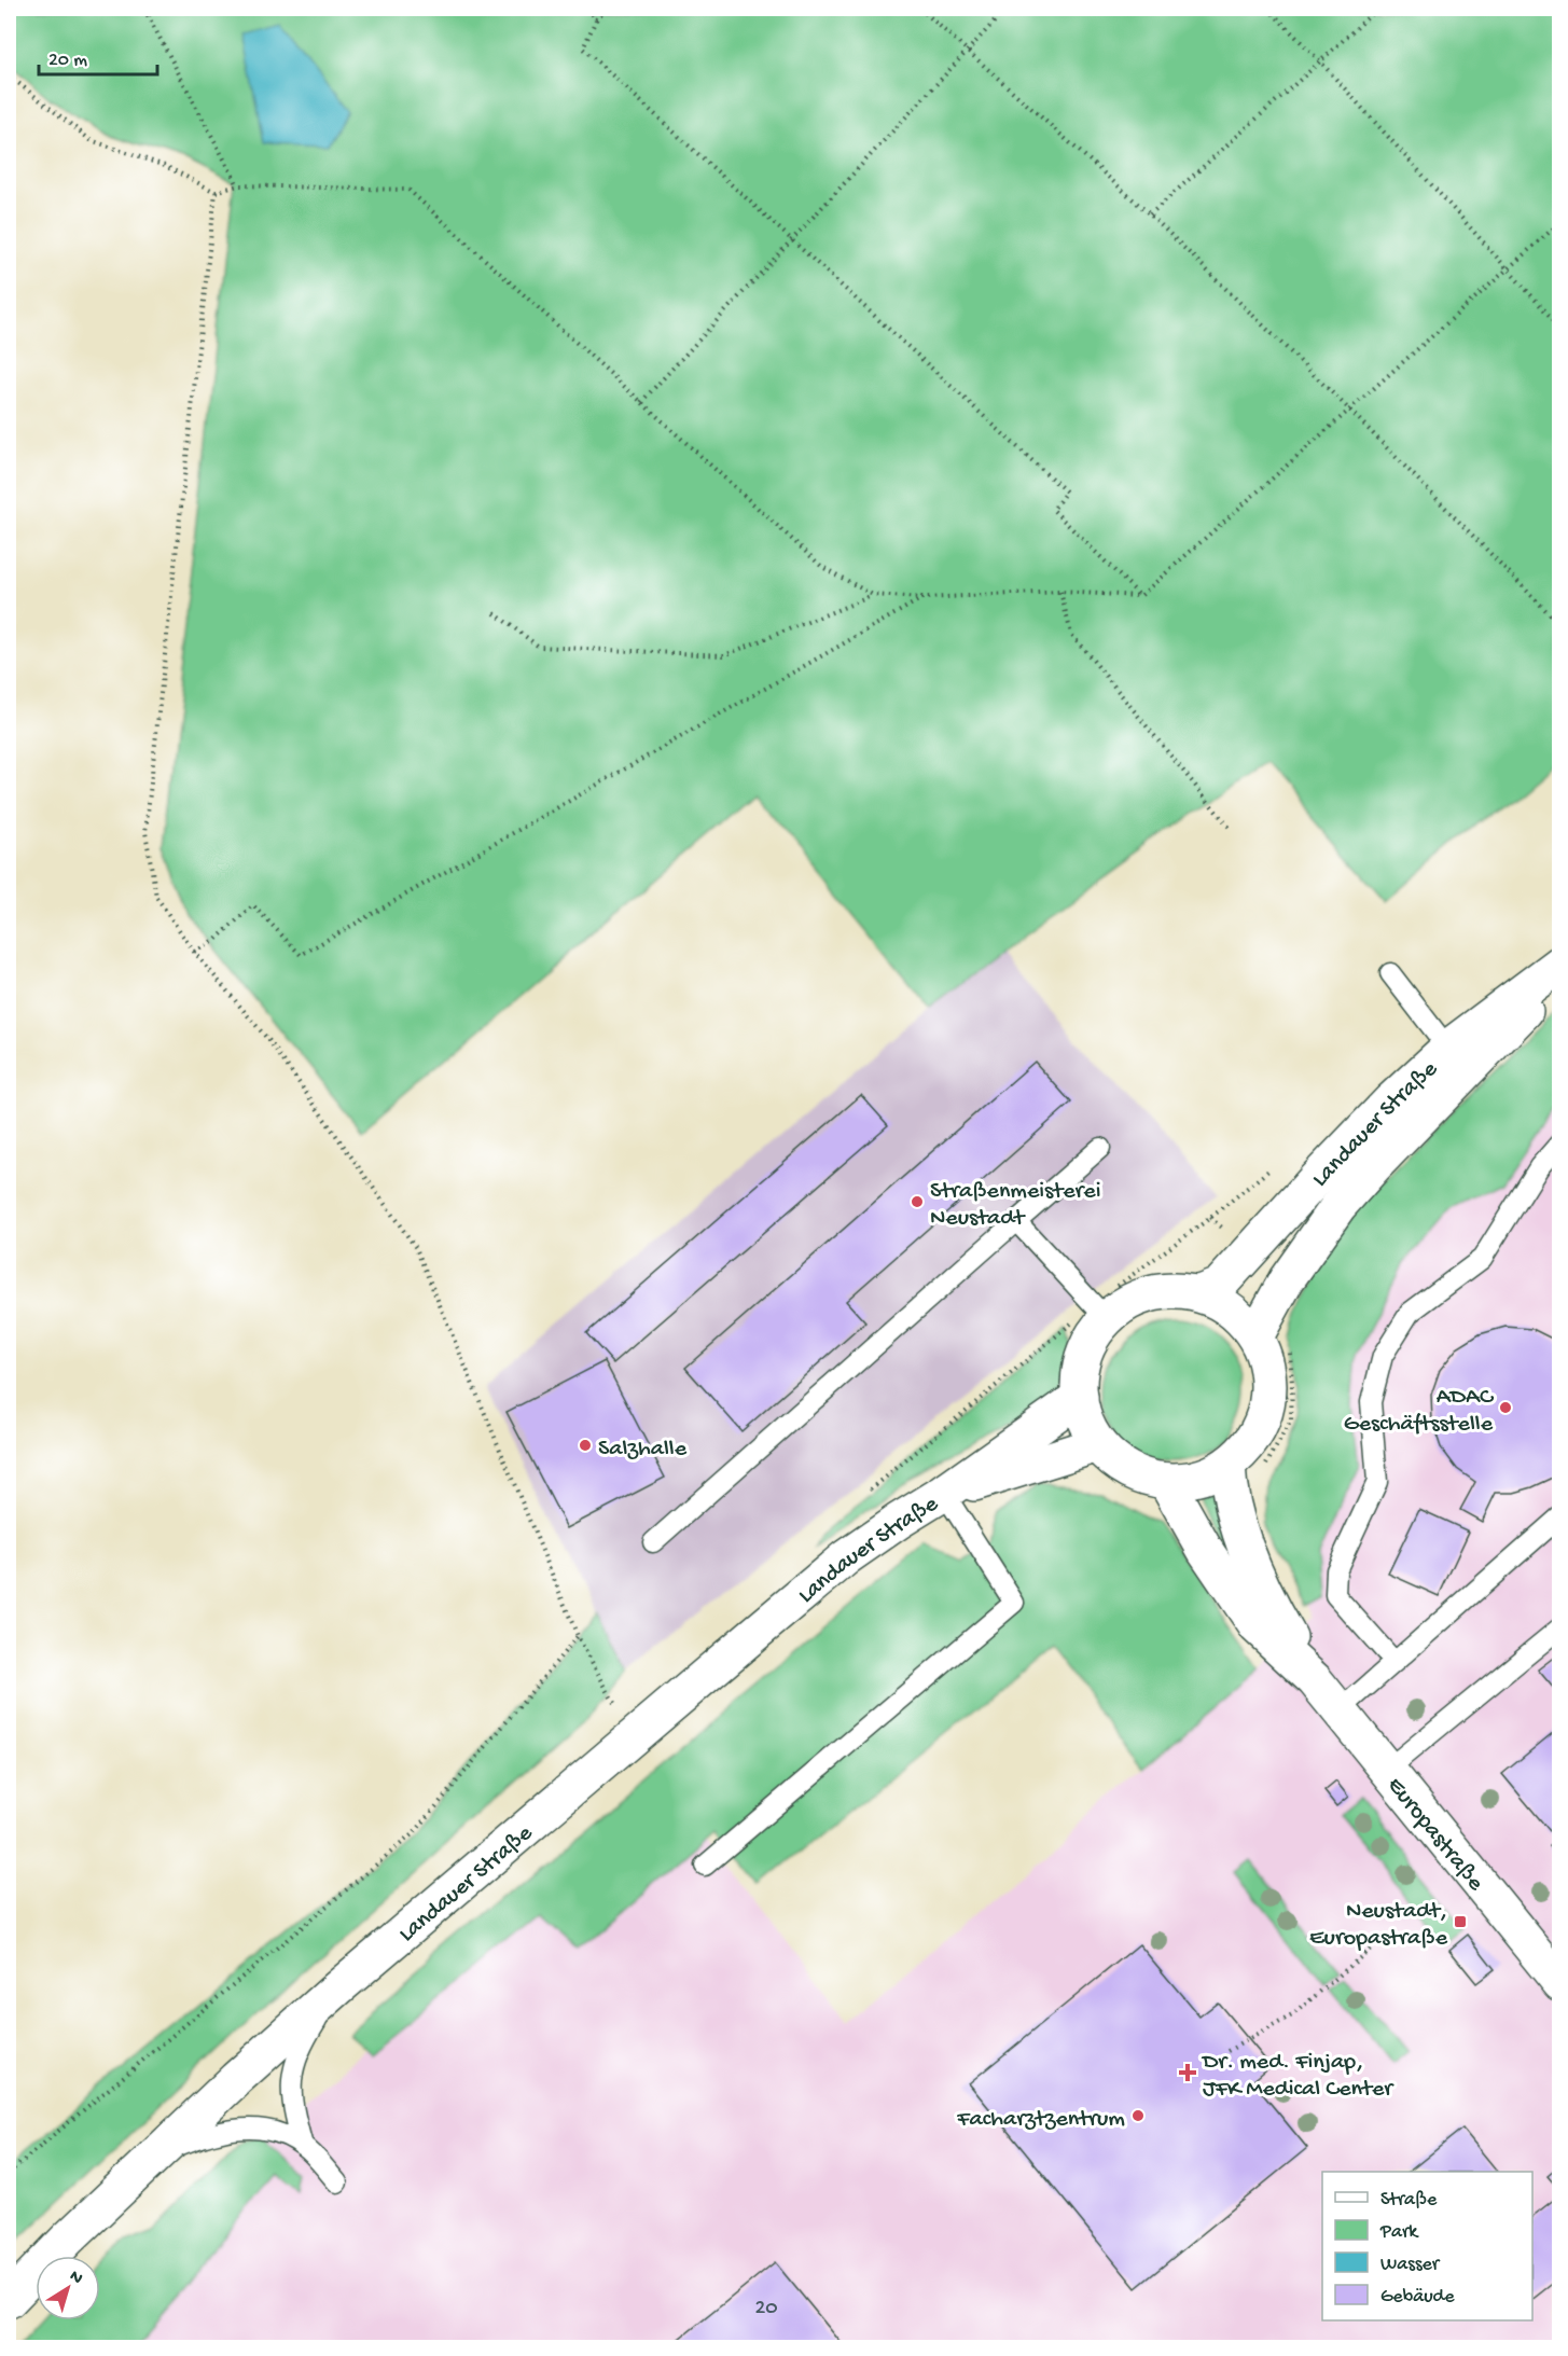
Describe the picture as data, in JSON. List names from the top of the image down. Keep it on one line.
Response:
{"streets":{"main road":["Landauer Straße","Europastraße"]},"crossings":[["Landauer Straße","Europastraße"]],"places":{"other":["Straßenmeisterei Neustadt","ADAC Geschäftsstelle","Salzhalle","Facharztzentrum"],"transit":["Neustadt, Europastraße"],"health":["Dr. med. Finjap, JFK Medical Center"]},"house_numbers":["20"],"legend":["Straße","Park","Wasser","Gebäude"],"scale_bar":"20 m","north":"top right"}
